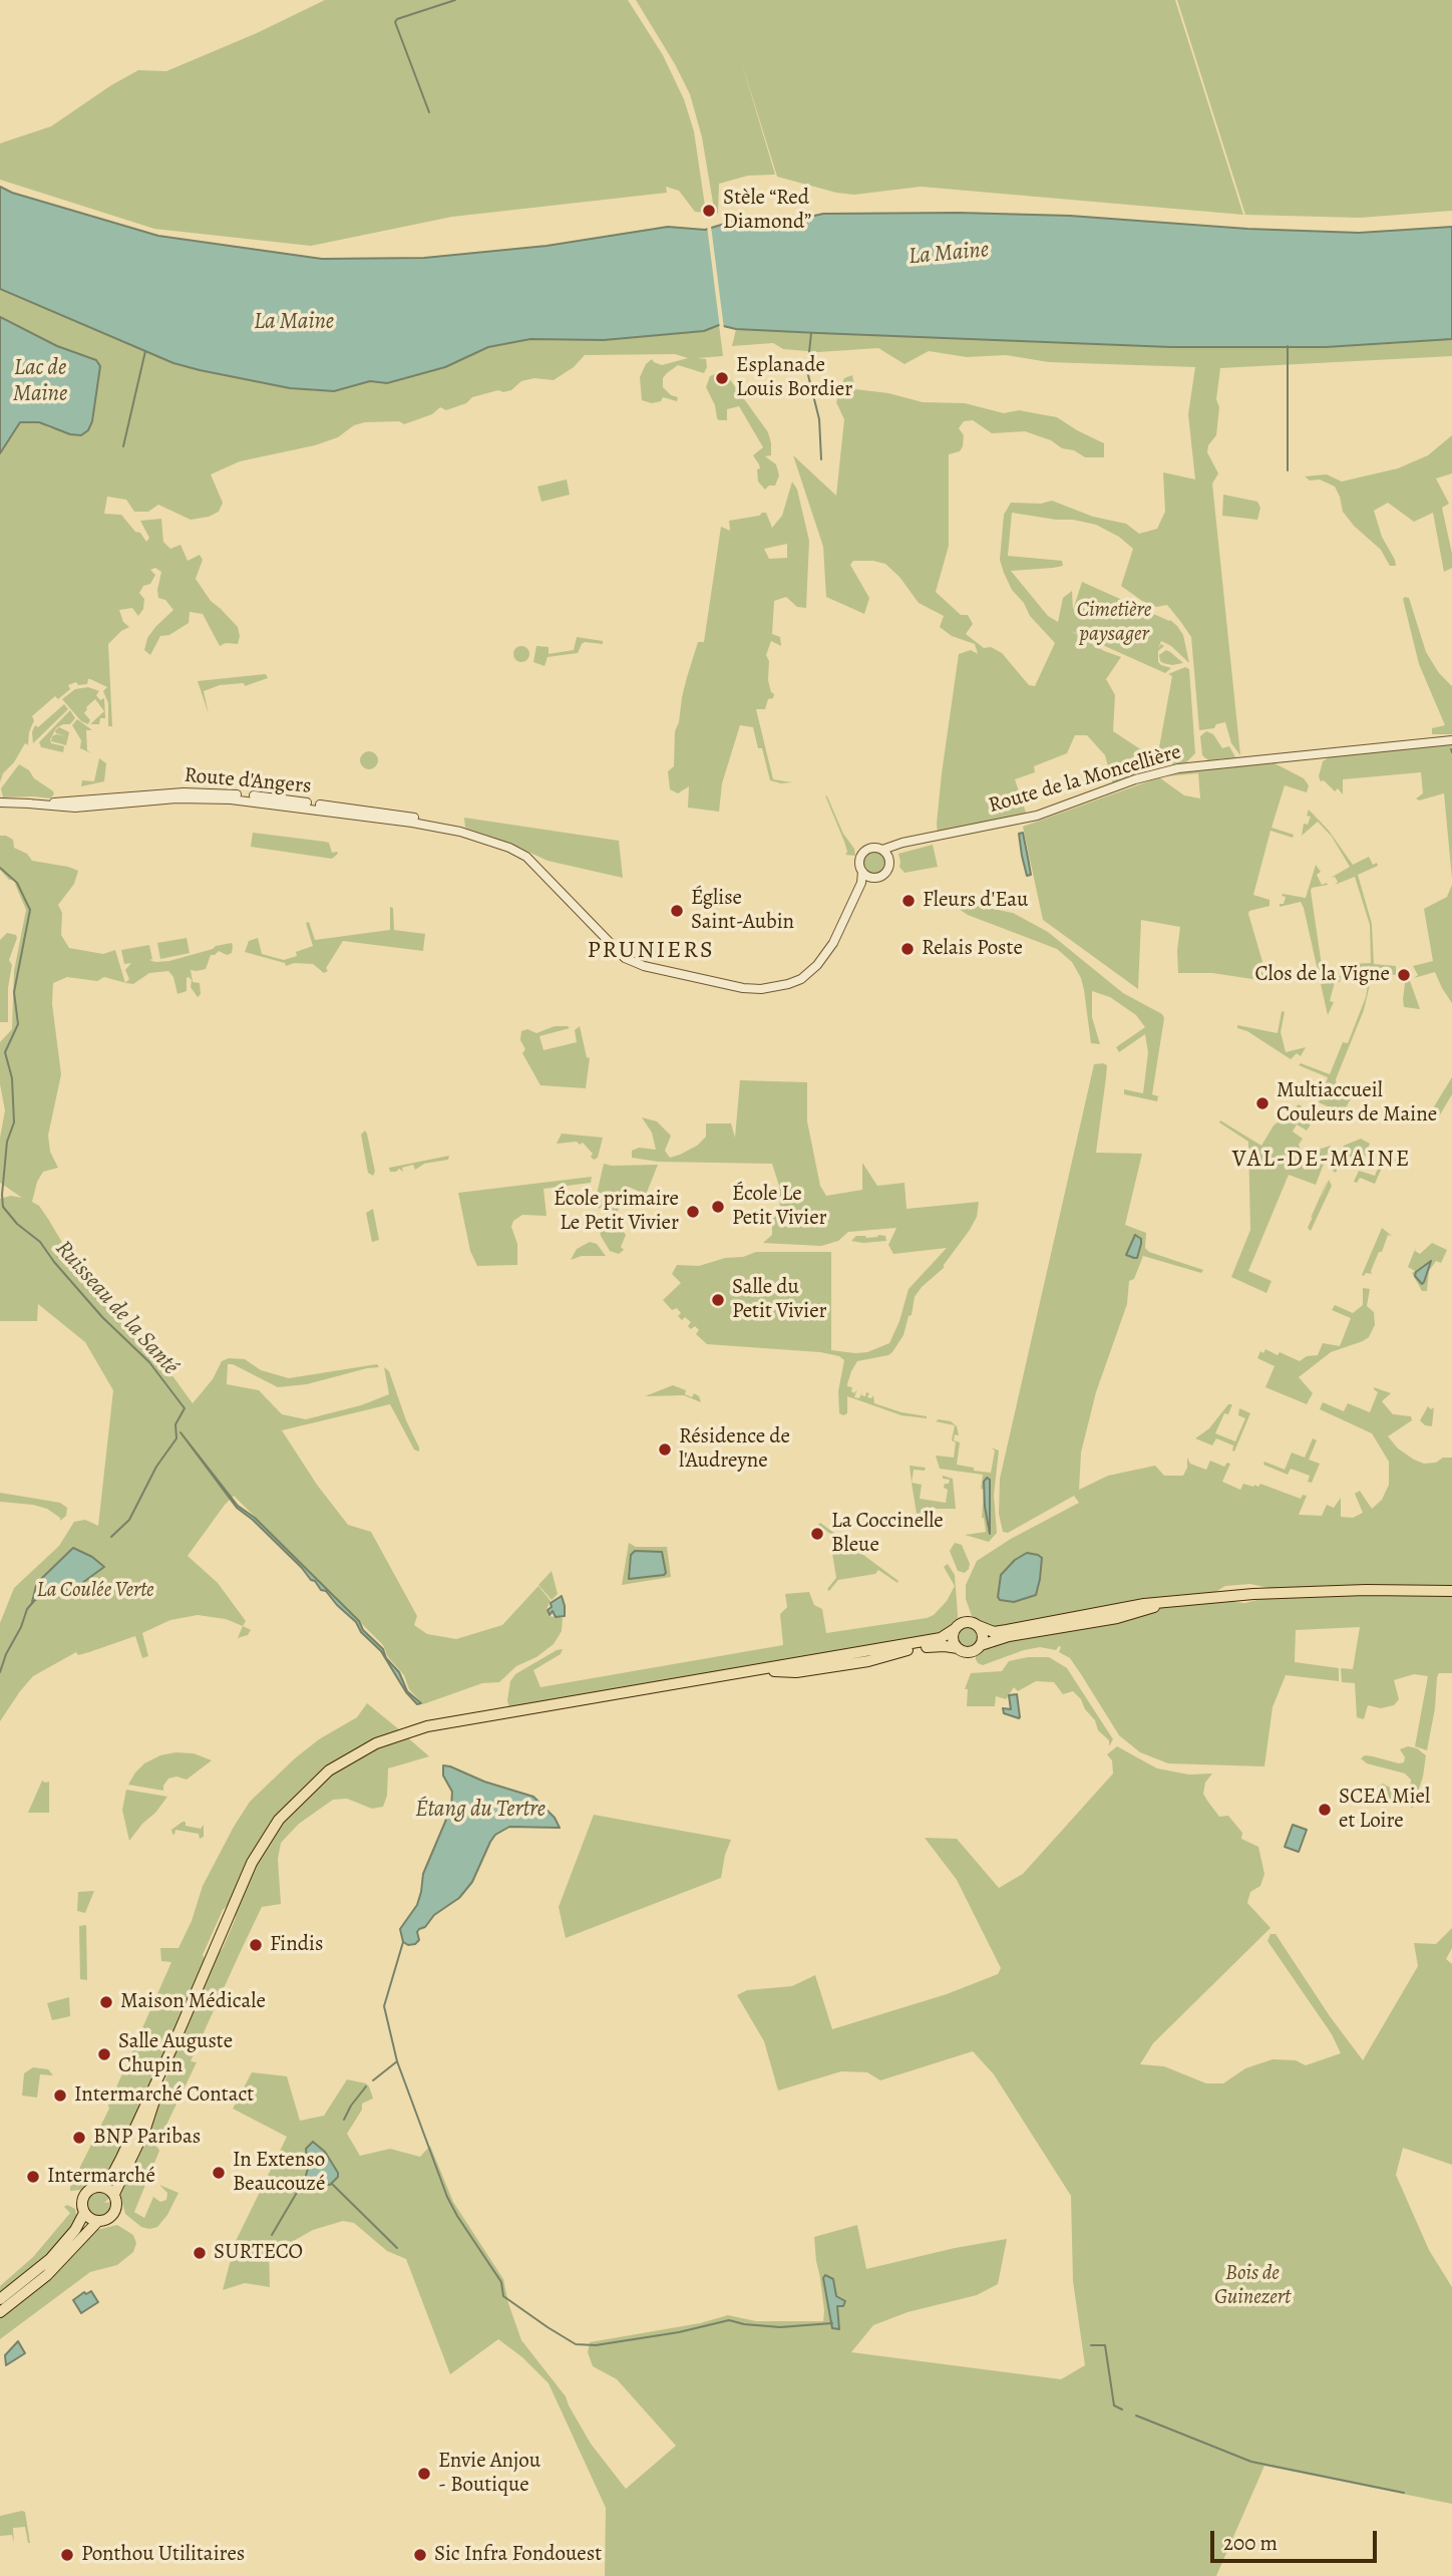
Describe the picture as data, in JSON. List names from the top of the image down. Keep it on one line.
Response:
{"streets":{"street":["Route de la Moncellière","Route d'Angers"]},"crossings":[["Route de la Moncellière","Route d'Angers"]],"districts":["PRUNIERS","VAL-DE-MAINE"],"water":["La Maine","Lac de Maine","Ruisseau de la Santé","Étang du Tertre"],"parks":["Cimetière paysager","La Coulée Verte","Bois de Guinezert"],"places":["Stèle “Red Diamond”","Esplanade Louis Bordier","Fleurs d'Eau","Église Saint-Aubin","Relais Poste","Clos de la Vigne","Multiaccueil Couleurs de Maine","École Le Petit Vivier","École primaire Le Petit Vivier","Salle du Petit Vivier","Résidence de l'Audreyne","La Coccinelle Bleue","SCEA Miel et Loire","Findis","Maison Médicale","Salle Auguste Chupin","Intermarché Contact","BNP Paribas","In Extenso Beaucouzé","Intermarché","SURTECO","Envie Anjou - Boutique","Ponthou Utilitaires","Sic Infra Fondouest"],"scale_bar":"200 m"}
